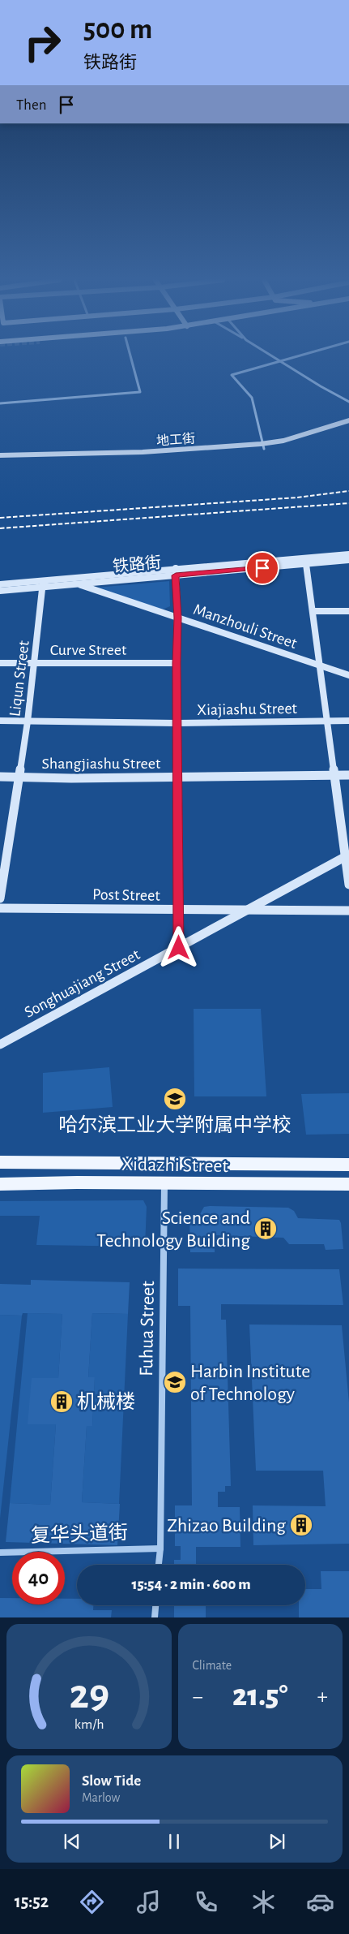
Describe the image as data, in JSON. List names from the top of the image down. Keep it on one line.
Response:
{"streets":{"main road":["Xidazhi Street"],"street":["地工街","铁路街","Manzhouli Street","Curve Street","Liqun Street","Xiajiashu Street","Shangjiashu Street","Post Street","Songhuajiang Street","Fuhua Street","复华头道街"]},"crossings":[["铁路街","Manzhouli Street"],["铁路街","Liqun Street"],["Curve Street","Liqun Street"],["Liqun Street","Xiajiashu Street"],["Liqun Street","Shangjiashu Street"],["Post Street","Songhuajiang Street"],["Xidazhi Street","Fuhua Street"],["Fuhua Street","复华头道街"]],"places":{"school or university":["哈尔滨工业大学附属中学校","Harbin Institute of Technology"],"building":["Science and Technology Building","机械楼","Zhizao Building"]},"page":{"turn":["500 m","铁路街"],"then":"Then","limit":"40","trip":"15:54 · 2 min · 600 m","tile":"Climate","heat":["−","21.5°","+"],"song":["Slow Tide","Marlow"],"tabs":"15:52","gauge":["29","km/h"]}}
